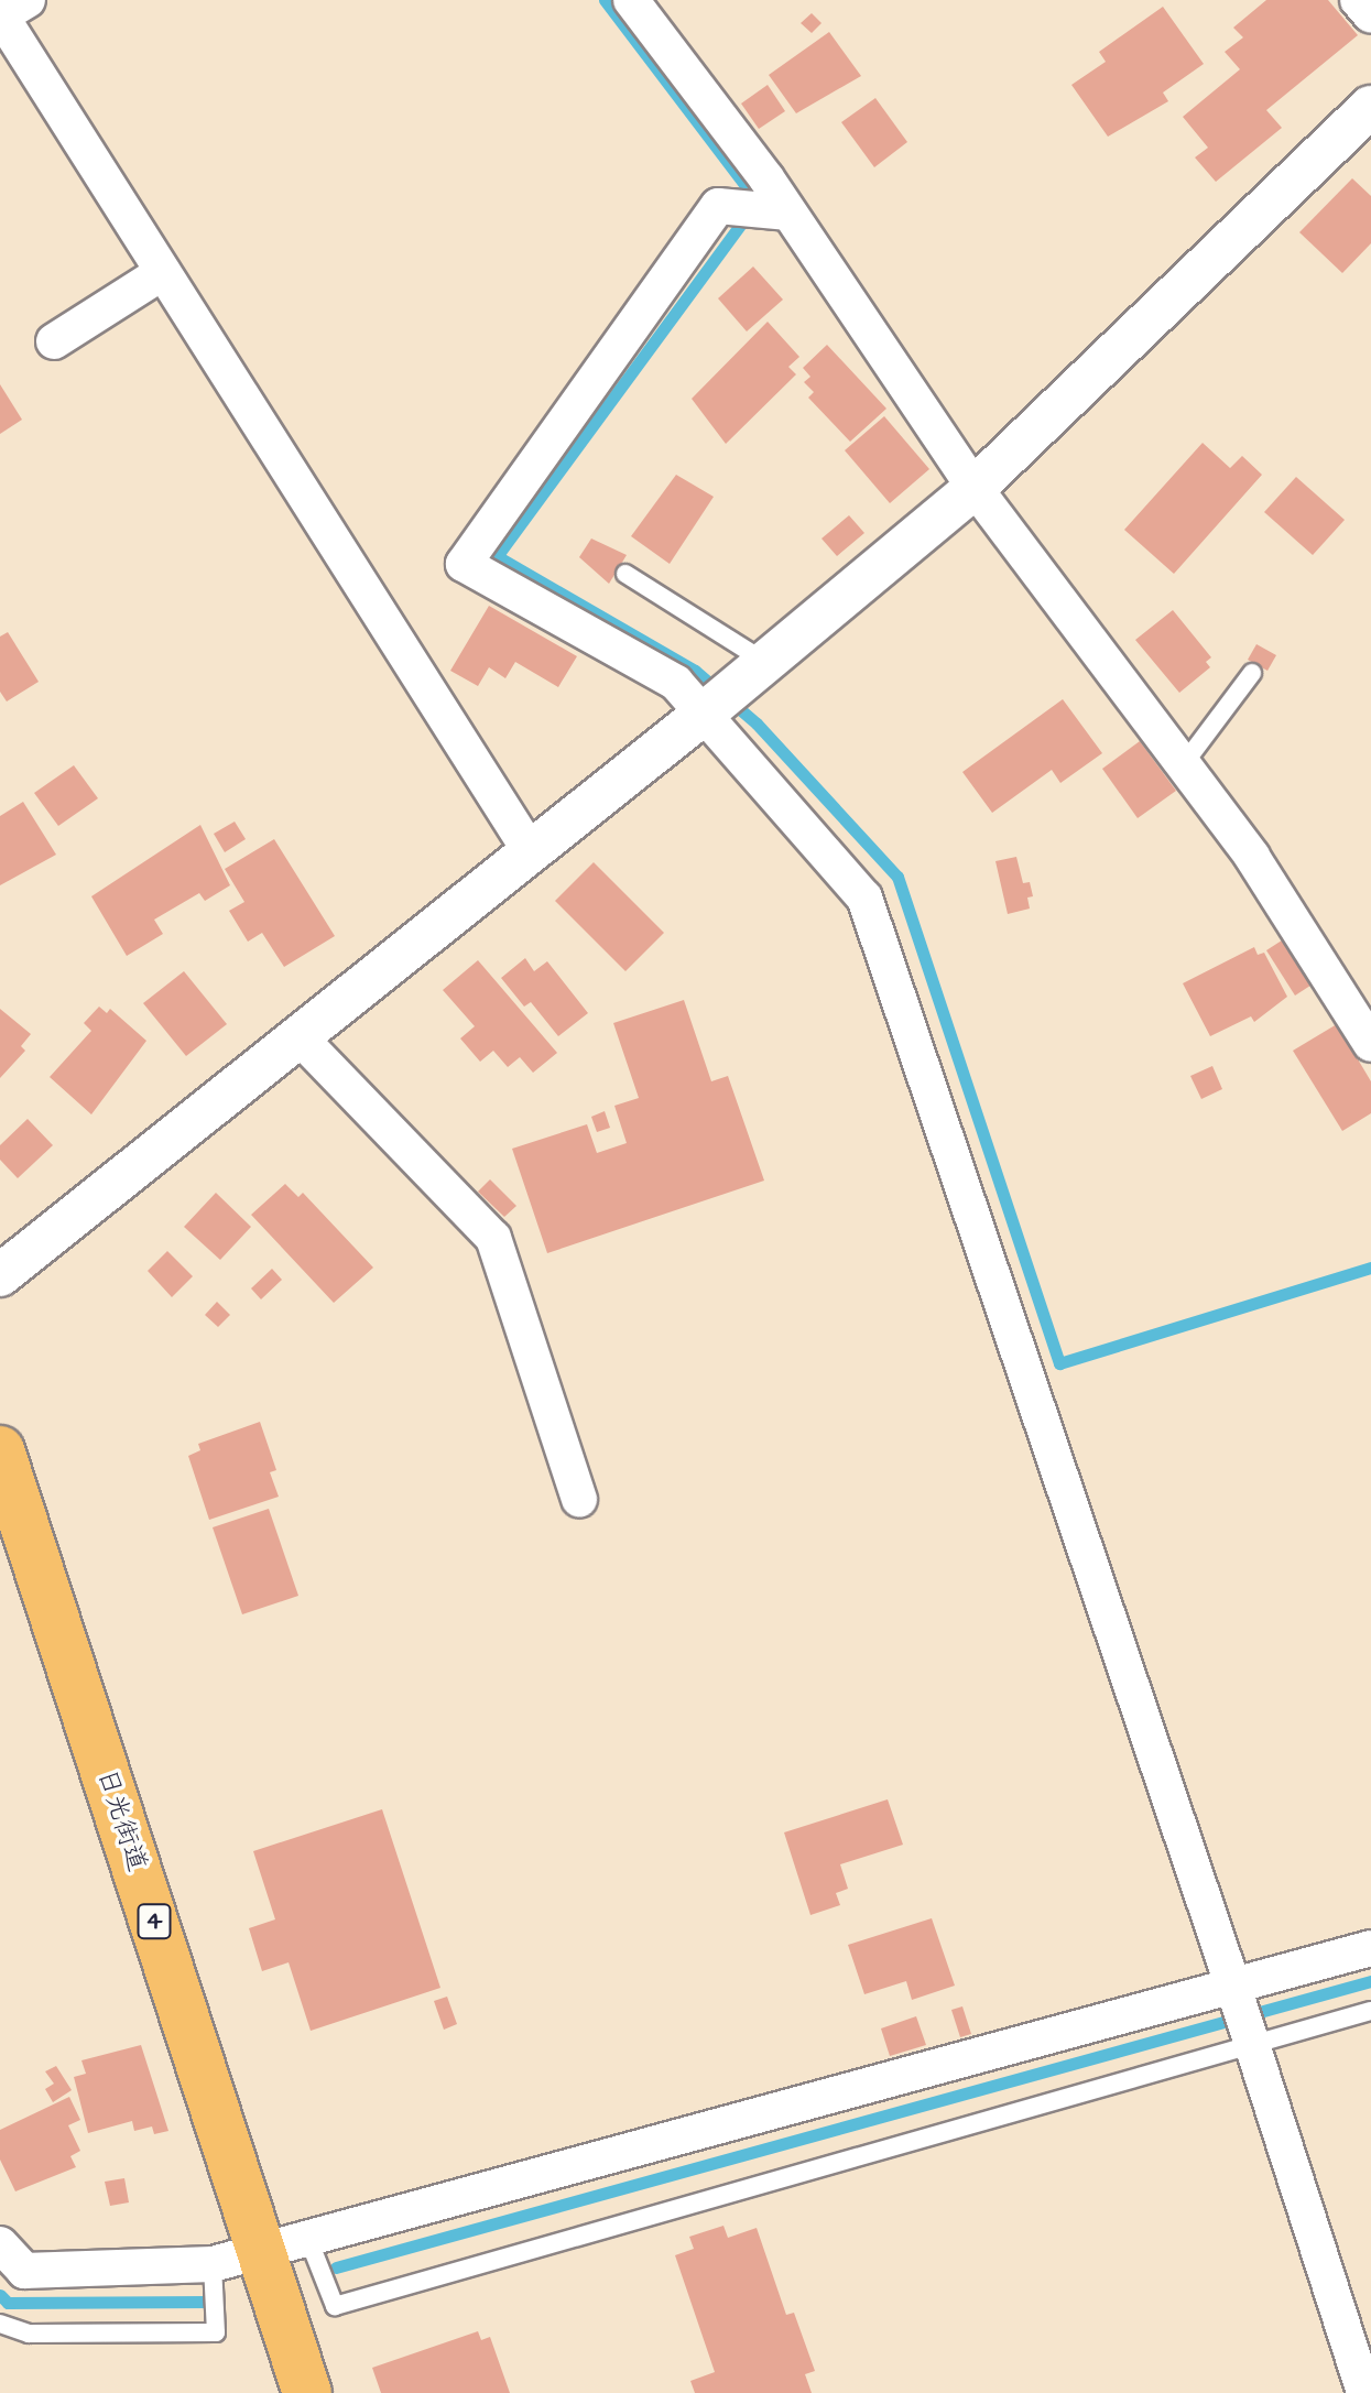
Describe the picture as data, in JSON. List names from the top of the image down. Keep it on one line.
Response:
{"streets":{"highway":["日光街道","4"]}}
